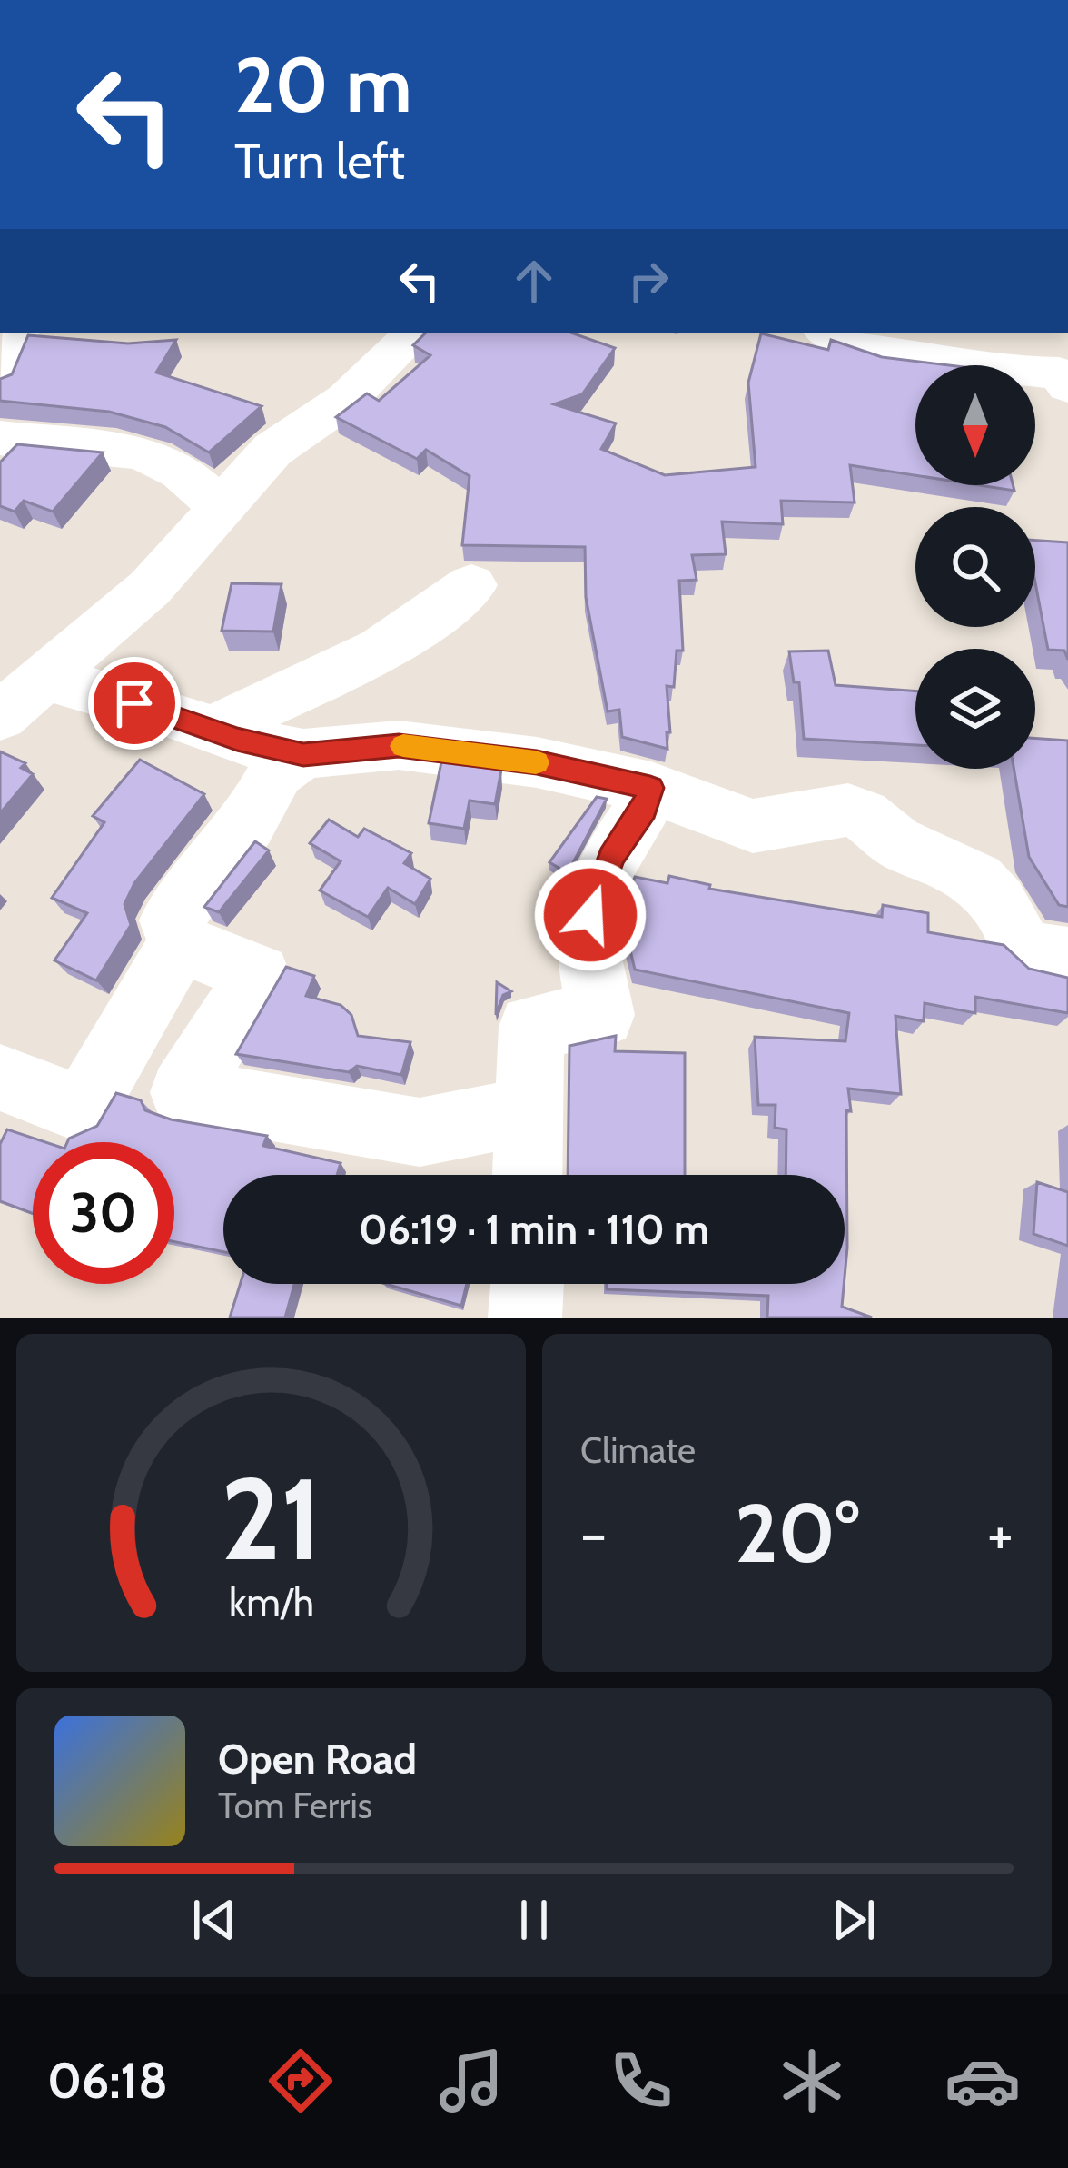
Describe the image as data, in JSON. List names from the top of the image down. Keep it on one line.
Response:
{"north":"bottom","page":{"turn":["20 m","Turn left"],"limit":"30","trip":"06:19 · 1 min · 110 m","tile":"Climate","heat":["−","20°","+"],"song":["Open Road","Tom Ferris"],"tabs":"06:18","gauge":["21","km/h"]}}
